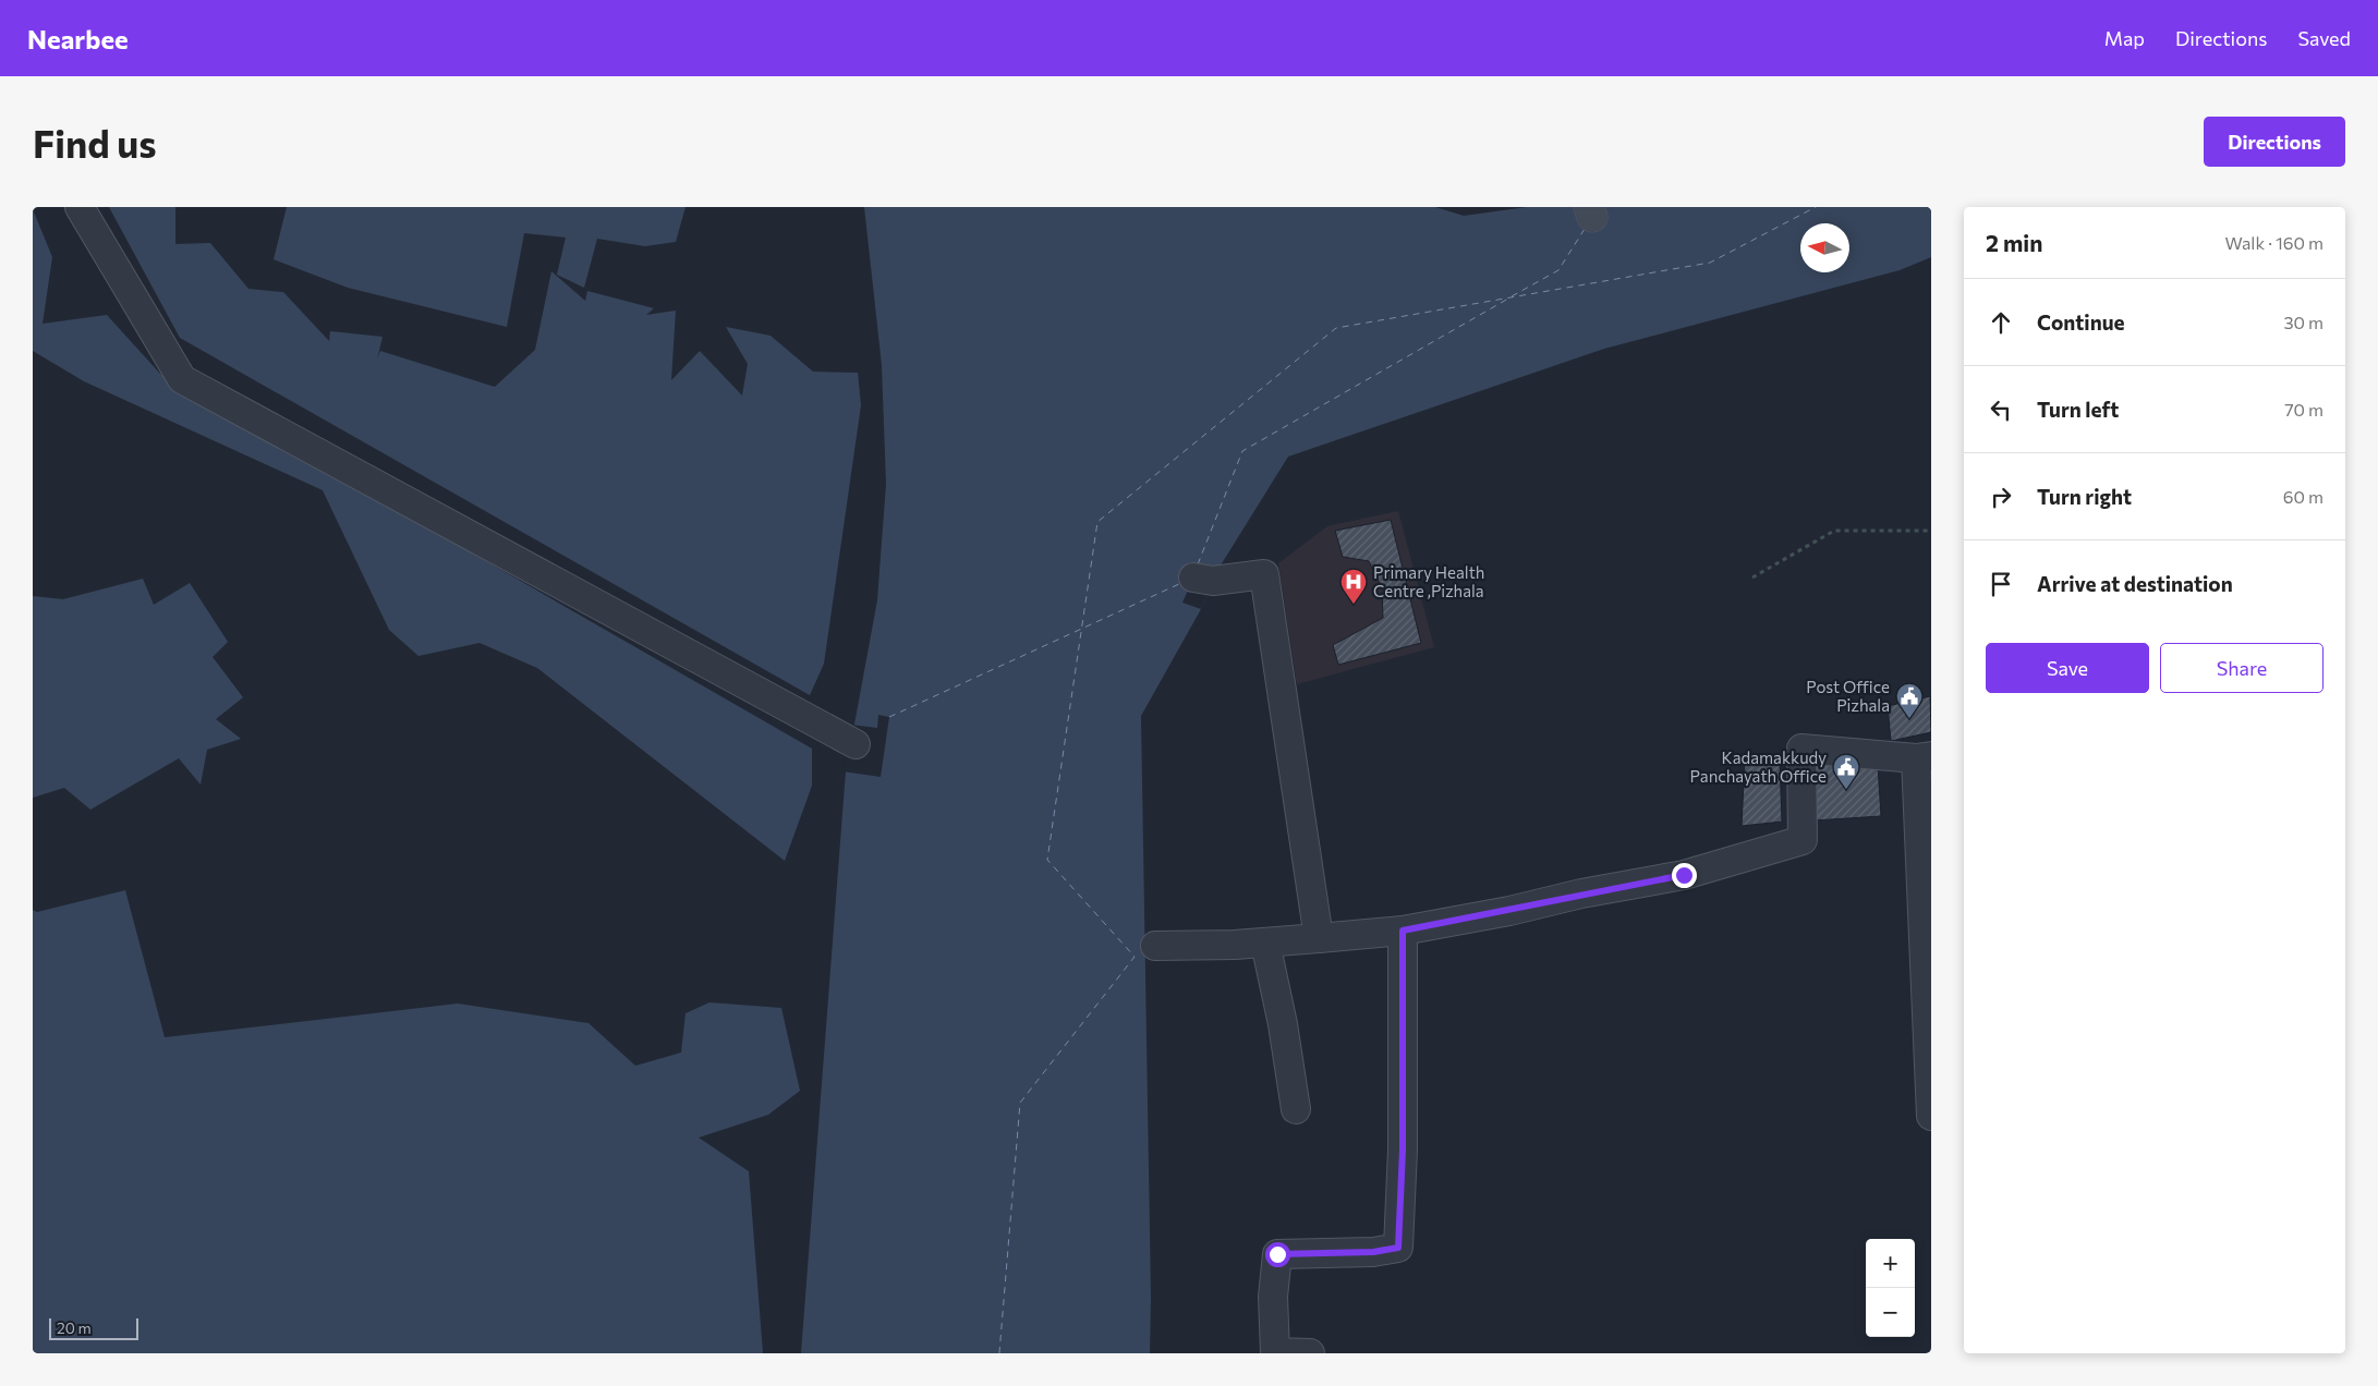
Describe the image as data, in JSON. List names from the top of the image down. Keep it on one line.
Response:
{"places":{"hospital":["Primary Health Centre ,Pizhala"],"public building":["Post Office Pizhala","Kadamakkudy Panchayath Office"]},"scale_bar":"20 m","north":"left","page":{"header":"Nearbee","nav":["Map","Directions","Saved"],"buttons":["Directions",["Save","Share"]],"title":"Find us","heading":["2 min","Walk · 160 m"],"list":[["Continue","30 m"],["Turn left","70 m"],["Turn right","60 m"],"Arrive at destination"],"map_buttons":["+","−"],"scale":"20 m"}}
